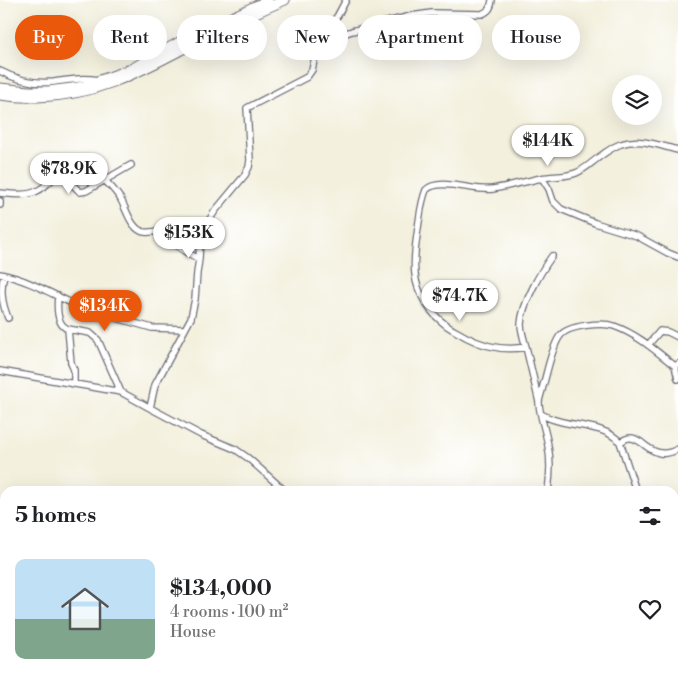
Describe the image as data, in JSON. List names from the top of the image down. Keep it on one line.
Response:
{"page":{"chip":["Buy","Rent","Filters","New","Apartment","House"],"price":["$144K","$78.9K","$153K","$74.7K","$134K"],"heading":"5 homes","list":[{"name":"$134,000","note":"4 rooms · 100 m² · House"}]}}
